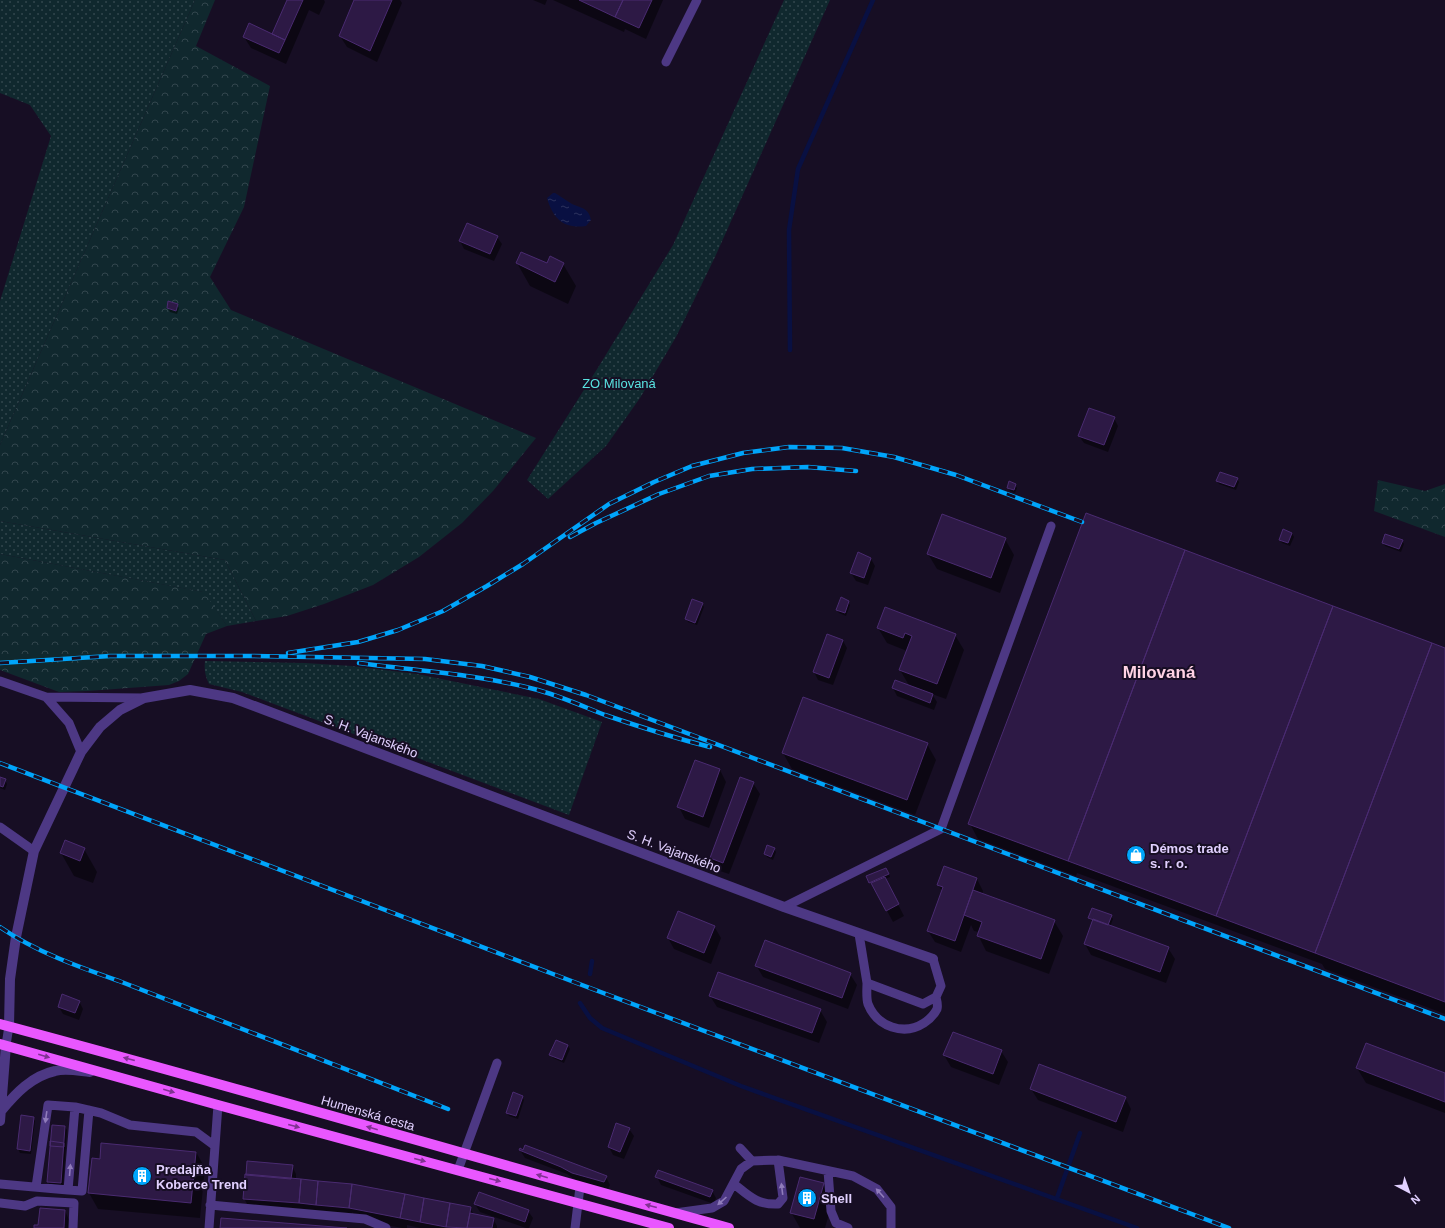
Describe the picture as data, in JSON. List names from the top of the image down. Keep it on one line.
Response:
{"streets":{"main road":["Humenská cesta"],"street":["S. H. Vajanského"]},"crossings":[["S. H. Vajanského","Humenská cesta"]],"districts":["Milovaná"],"parks":["ZO Milovaná"],"places":{"shop":["Démos trade s. r. o."],"building":["Predajňa Koberce Trend","Shell"]},"north":"bottom right"}
